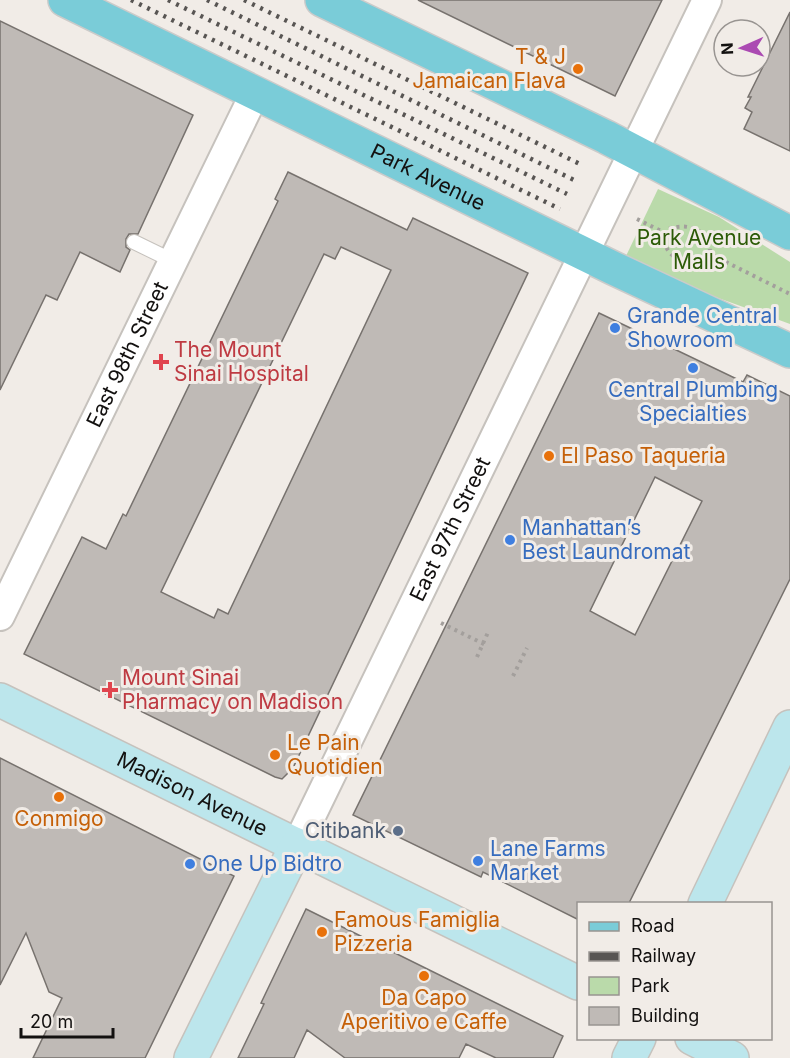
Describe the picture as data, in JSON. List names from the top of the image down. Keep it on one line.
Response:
{"streets":{"main road":["Park Avenue","East 97th Street","Madison Avenue"],"street":["East 98th Street"]},"crossings":[["Park Avenue","East 98th Street"],["Park Avenue","East 97th Street"],["East 97th Street","Madison Avenue"]],"parks":["Park Avenue Malls"],"places":{"other":["T & J Jamaican Flava","Grande Central Showroom","Central Plumbing Specialties","El Paso Taqueria","Manhattan’s Best Laundromat","Le Pain Quotidien","Conmigo","Citibank","Lane Farms Market","One Up Bidtro","Famous Famiglia Pizzeria","Da Capo Aperitivo e Caffe"],"health":["The Mount Sinai Hospital","Mount Sinai Pharmacy on Madison"]},"legend":["Road","Railway","Park","Building"],"scale_bar":"20 m","north":"left"}
